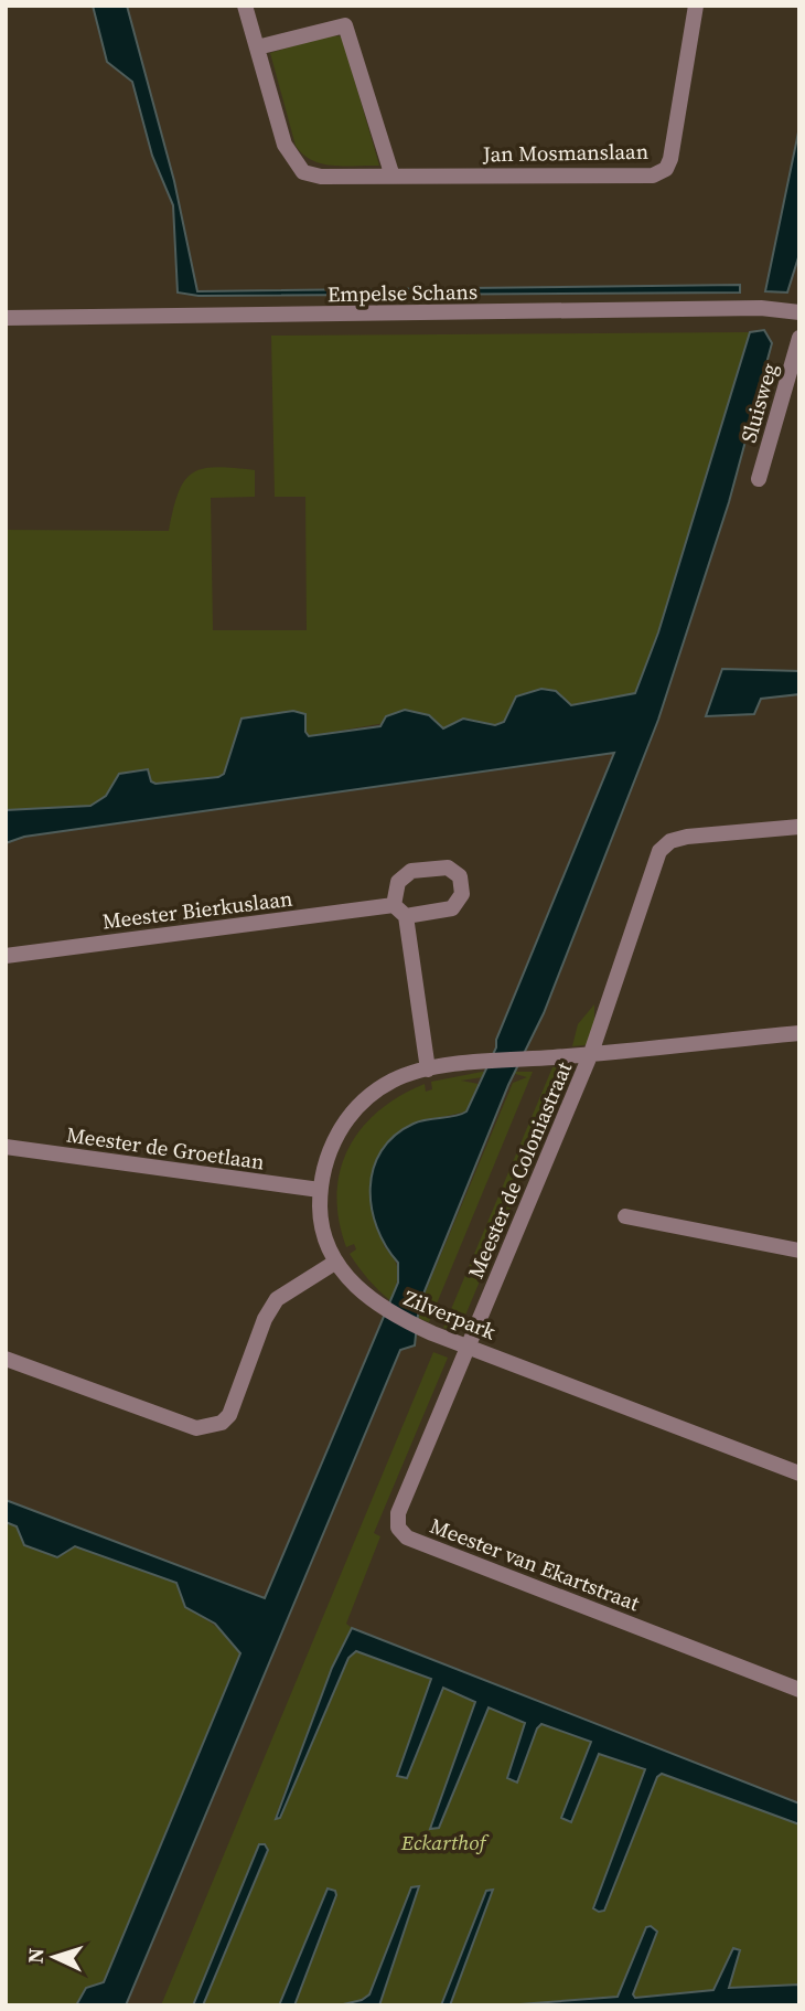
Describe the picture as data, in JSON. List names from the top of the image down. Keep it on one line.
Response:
{"streets":{"street":["Jan Mosmanslaan","Empelse Schans","Sluisweg","Meester Bierkuslaan","Meester de Groetlaan","Meester de Coloniastraat","Zilverpark","Meester van Ekartstraat"]},"crossings":[["Meester Bierkuslaan","Zilverpark"],["Meester de Groetlaan","Zilverpark"],["Meester de Coloniastraat","Zilverpark"],["Meester de Coloniastraat","Meester van Ekartstraat"],["Zilverpark","Meester van Ekartstraat"]],"parks":["Eckarthof"],"north":"left"}
